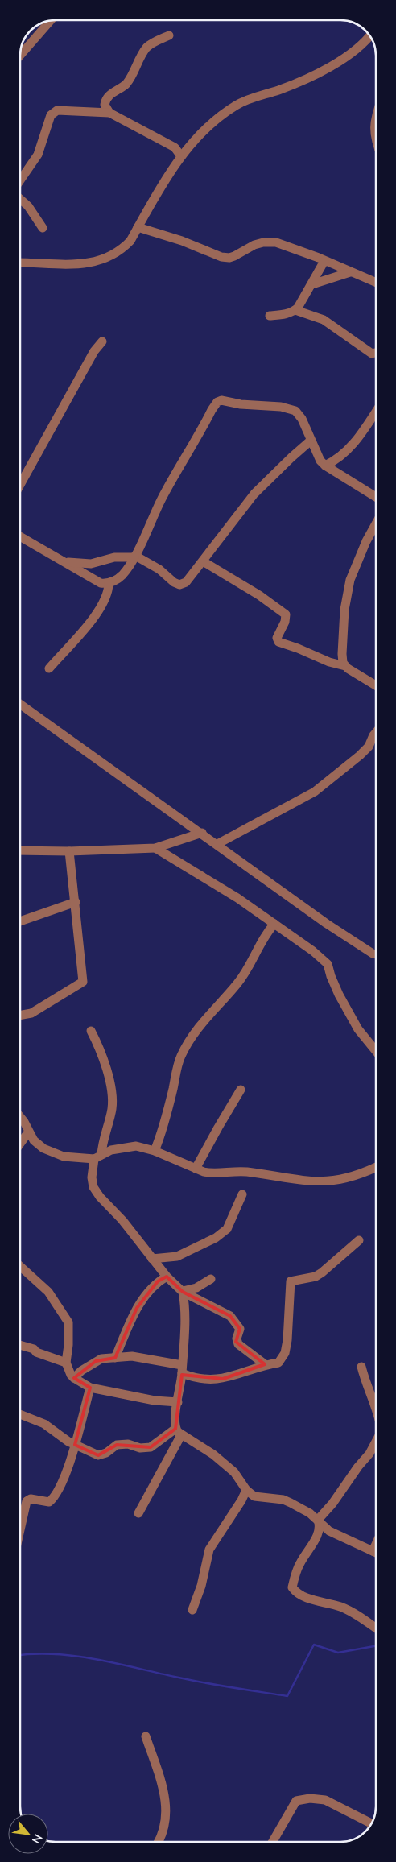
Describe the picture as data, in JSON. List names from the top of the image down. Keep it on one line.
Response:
{"north":"bottom right"}
